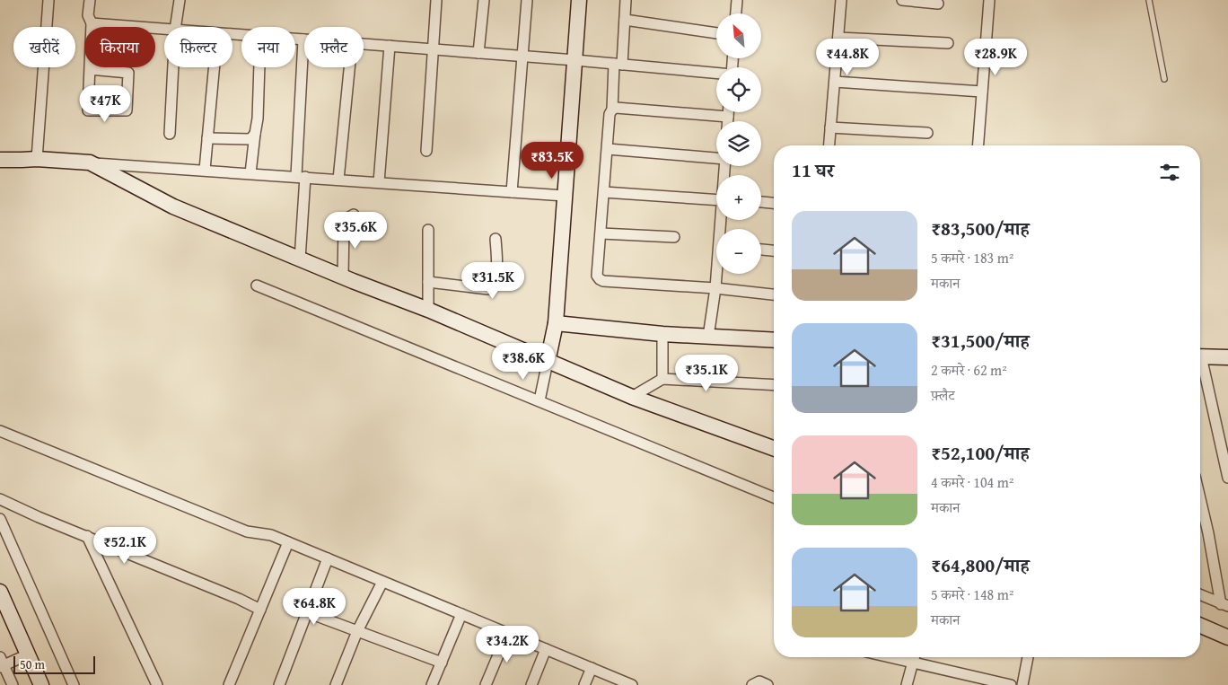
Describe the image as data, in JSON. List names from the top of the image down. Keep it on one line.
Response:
{"scale_bar":"50 m","north":"top left","page":{"map_buttons":["+","−"],"chip":["खरीदें","किराया","फ़िल्टर","नया","फ़्लैट"],"price":["₹44.8K","₹28.9K","₹47K","₹83.5K","₹35.6K","₹31.5K","₹38.6K","₹35.1K","₹52.1K","₹64.8K","₹34.2K"],"heading":"11 घर","list":[{"name":"₹83,500/माह","note":"5 कमरे · 183 m² · मकान"},{"name":"₹31,500/माह","note":"2 कमरे · 62 m² · फ़्लैट"},{"name":"₹52,100/माह","note":"4 कमरे · 104 m² · मकान"},{"name":"₹64,800/माह","note":"5 कमरे · 148 m² · मकान"}],"scale":"50 m"}}
